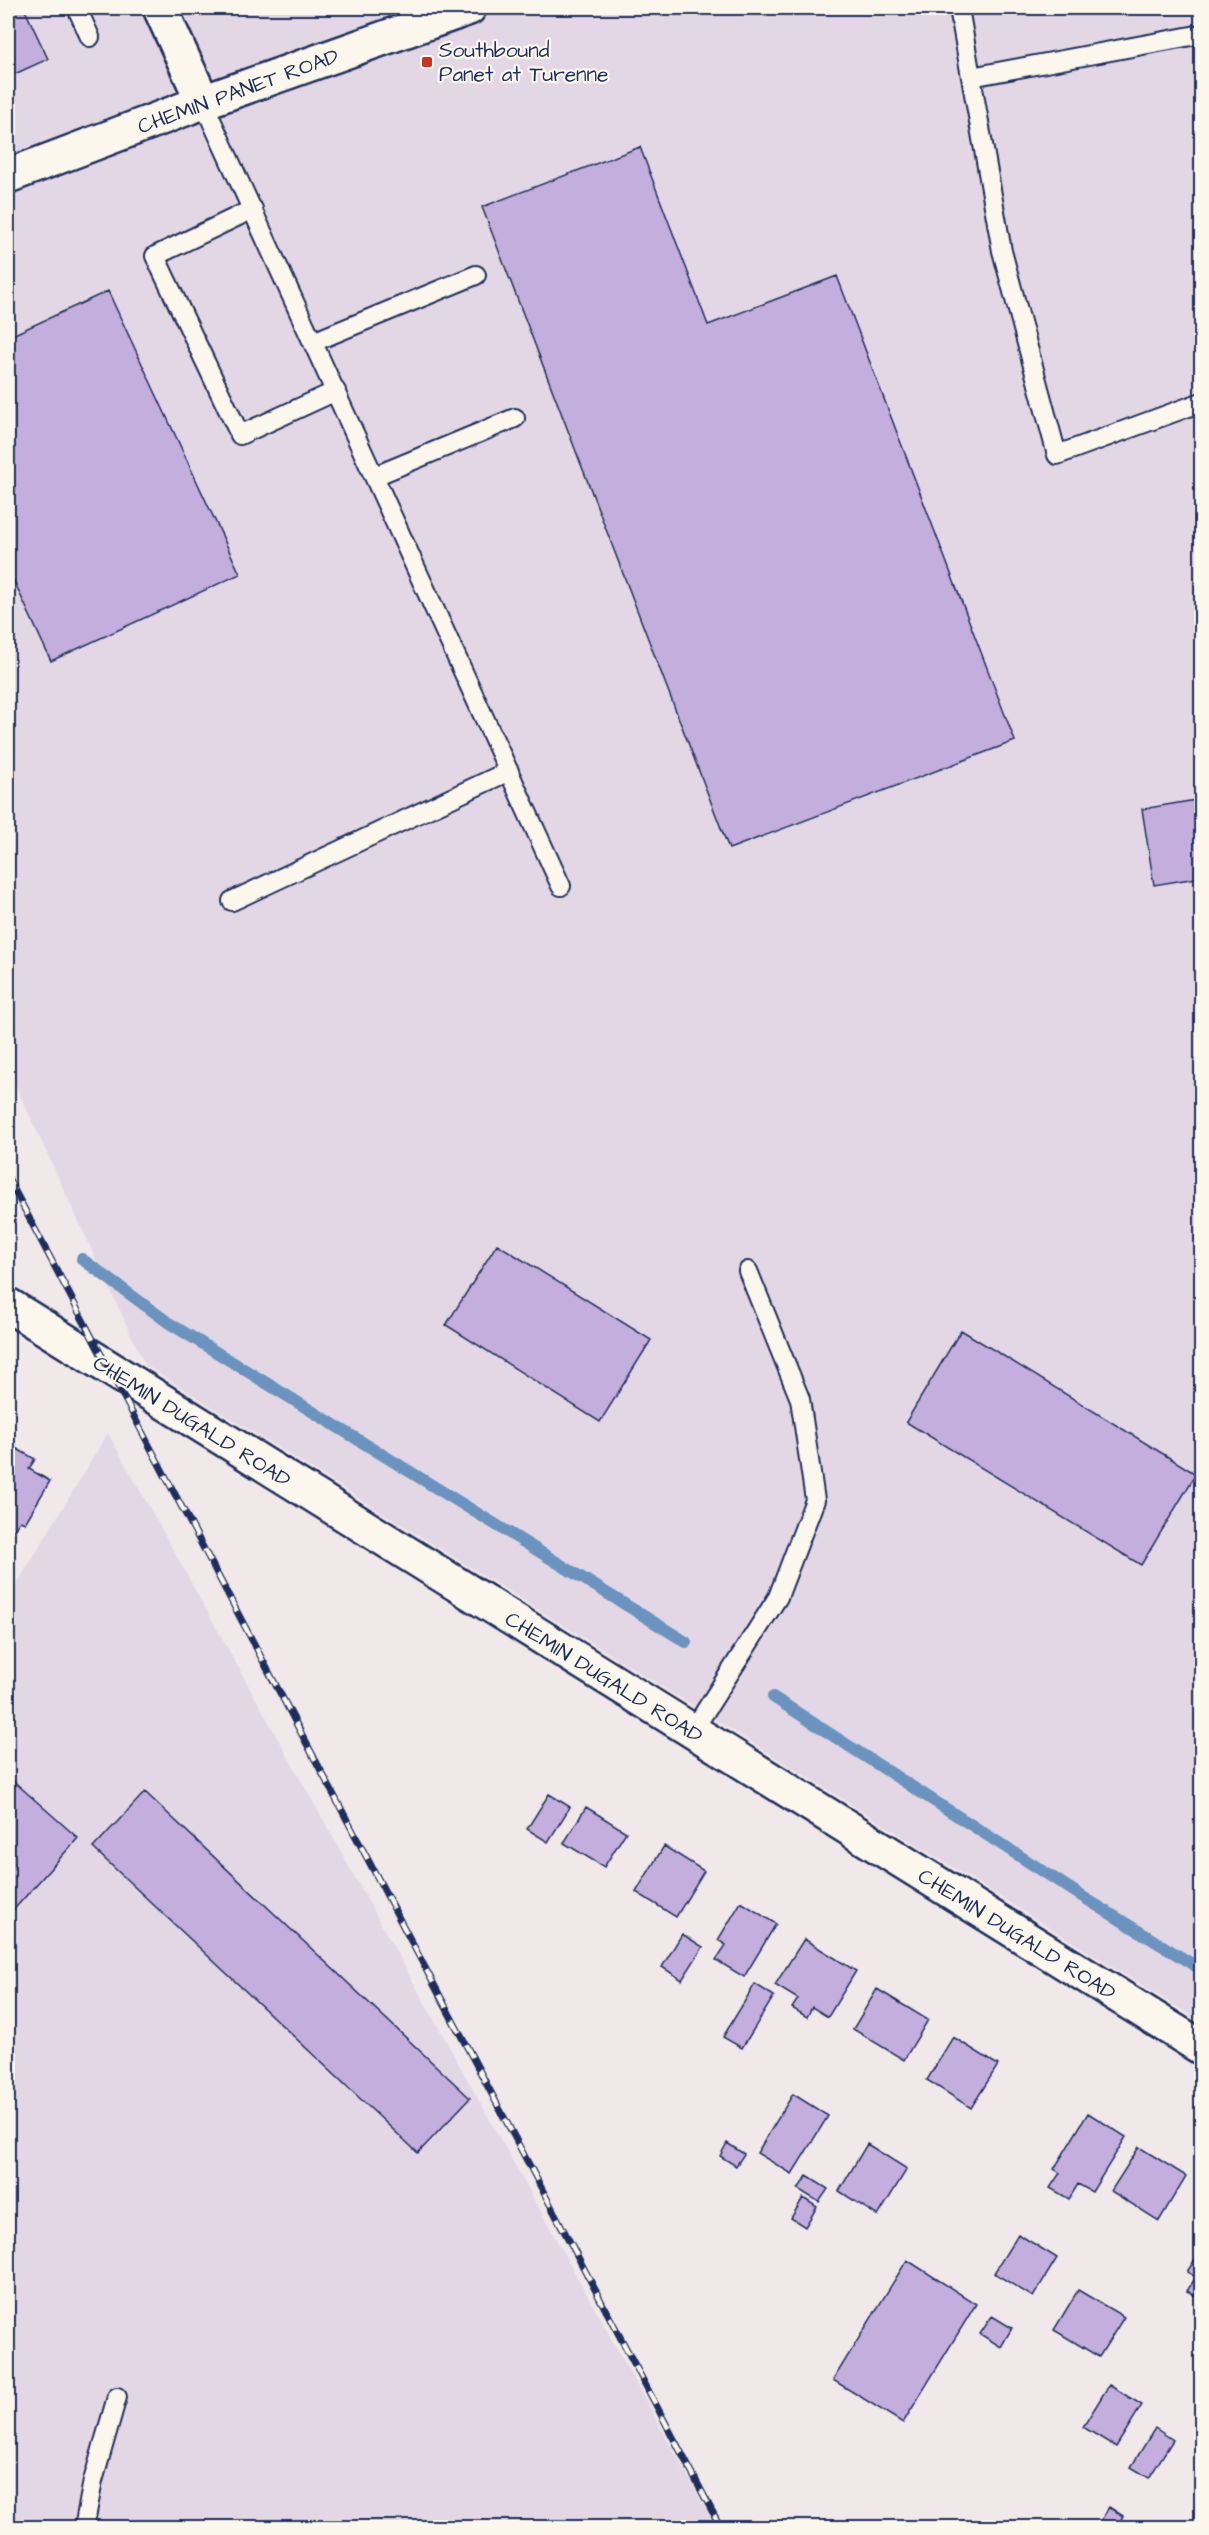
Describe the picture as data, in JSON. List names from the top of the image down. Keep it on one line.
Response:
{"streets":{"street":["CHEMIN PANET ROAD","CHEMIN DUGALD ROAD"]},"places":{"transit":["Southbound Panet at Turenne"]}}
